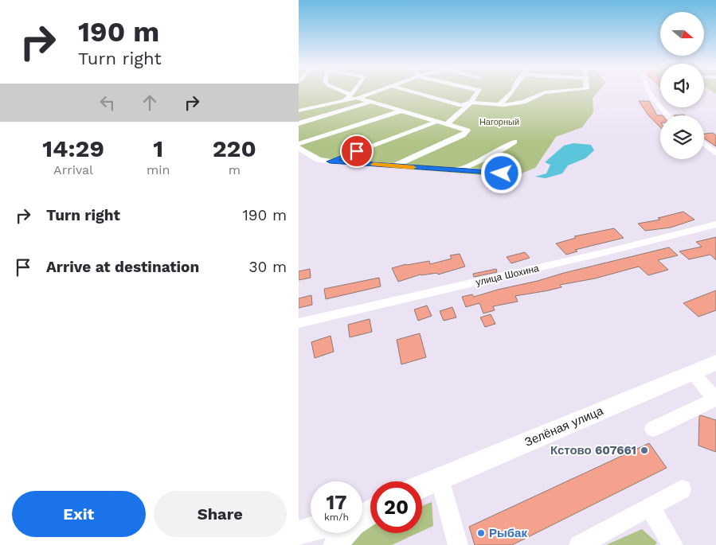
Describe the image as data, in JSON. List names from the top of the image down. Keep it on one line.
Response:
{"streets":{"main road":["Зелёная улица"],"street":["улица Шохина"]},"parks":["Нагорный"],"places":["Кстово 607661","Рыбак"],"north":"right","page":{"turn":["190 m","Turn right"],"eta":["14:29","Arrival","1","min","220","m"],"list":[{"name":"Turn right","value":"190 m"},{"name":"Arrive at destination","value":"30 m"}],"speed":"17 km/h","limit":"20","buttons":["Exit","Share"]}}
